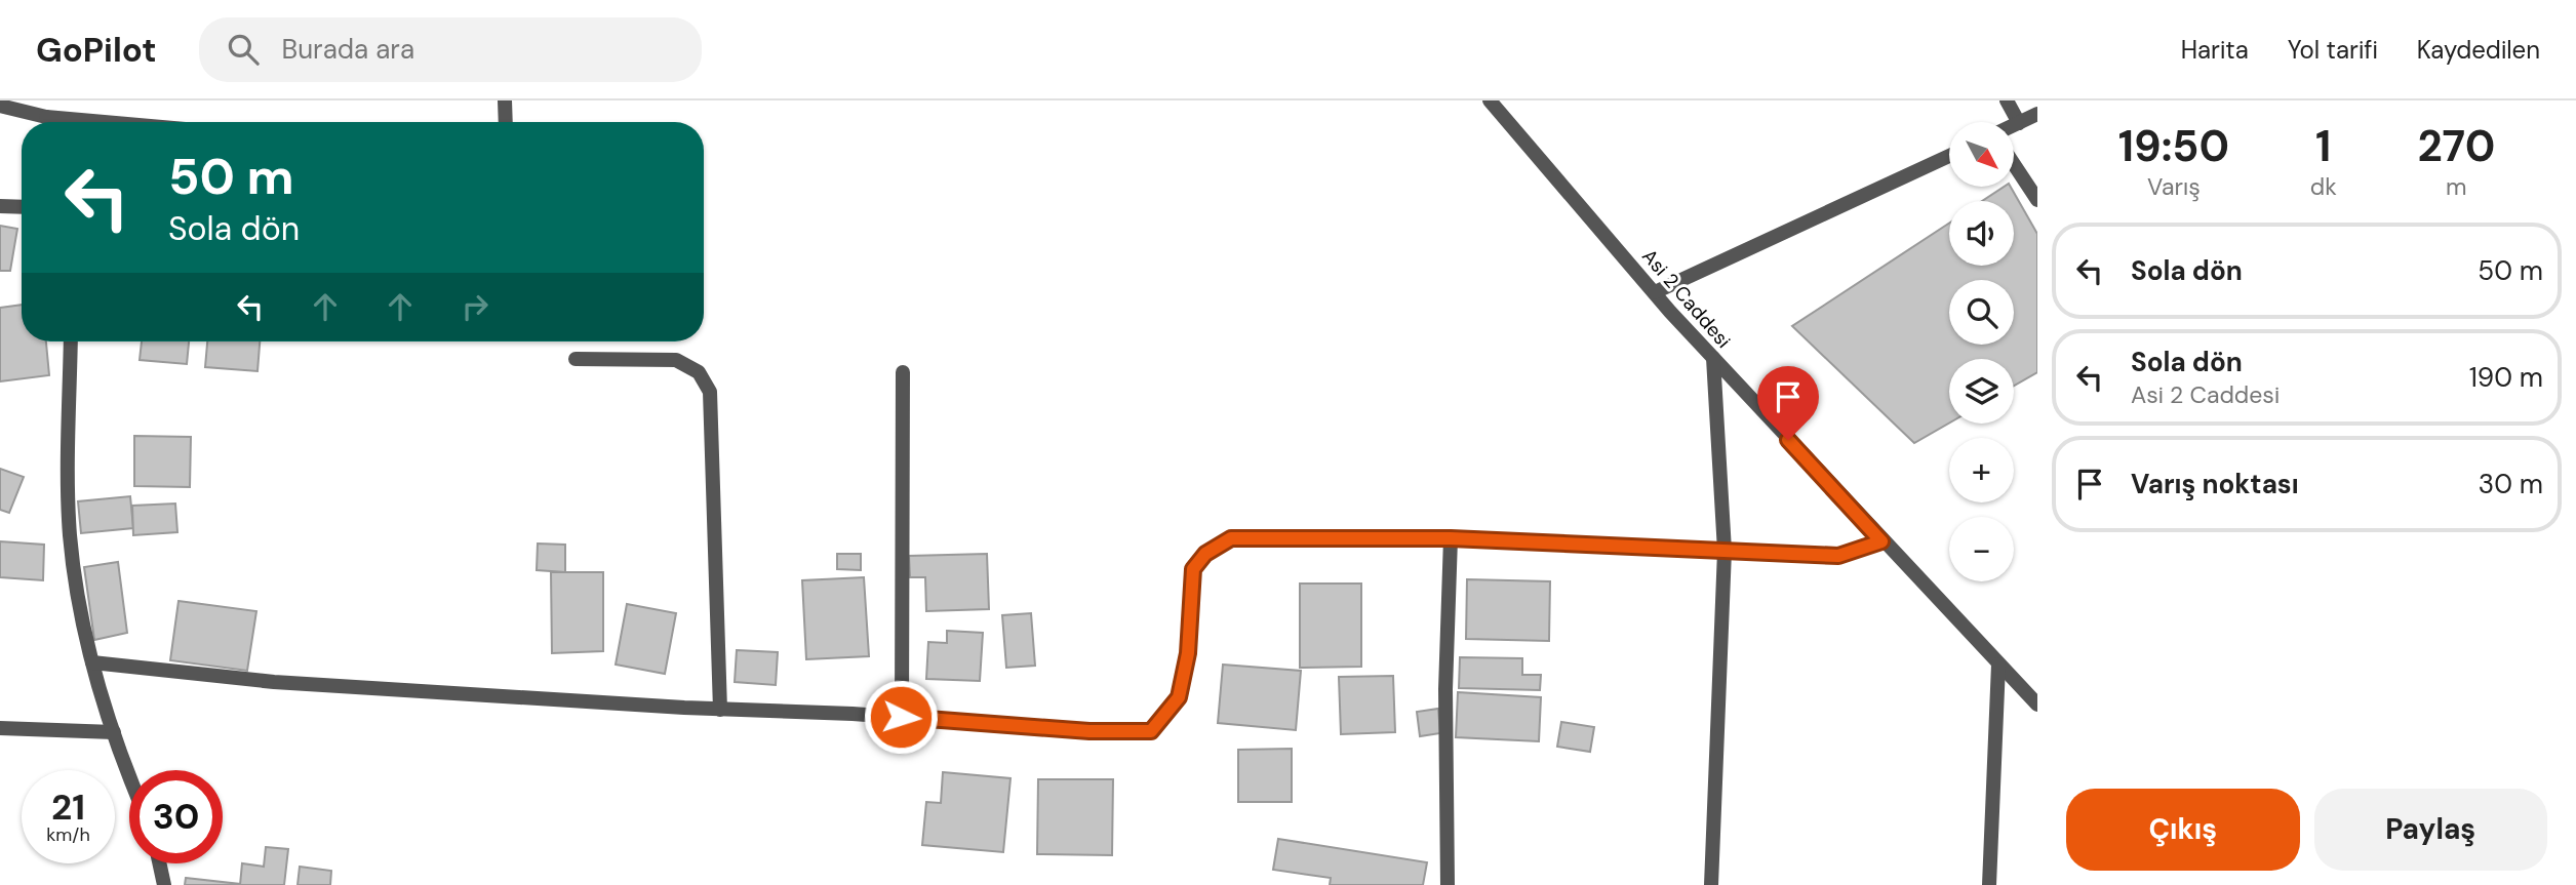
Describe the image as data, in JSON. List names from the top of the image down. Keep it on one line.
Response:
{"streets":{"street":["Asi 2 Caddesi"]},"north":"bottom right","page":{"header":"GoPilot","search":"Burada ara","nav":["Harita","Yol tarifi","Kaydedilen"],"eta":["19:50","Varış","1","dk","270","m"],"map_buttons":["+","−"],"turn":["50 m","Sola dön"],"list":[{"name":"Sola dön","value":"50 m"},{"name":"Sola dön","note":"Asi 2 Caddesi","value":"190 m"},{"name":"Varış noktası","value":"30 m"}],"speed":"21 km/h","limit":"30","buttons":["Çıkış","Paylaş"]}}
